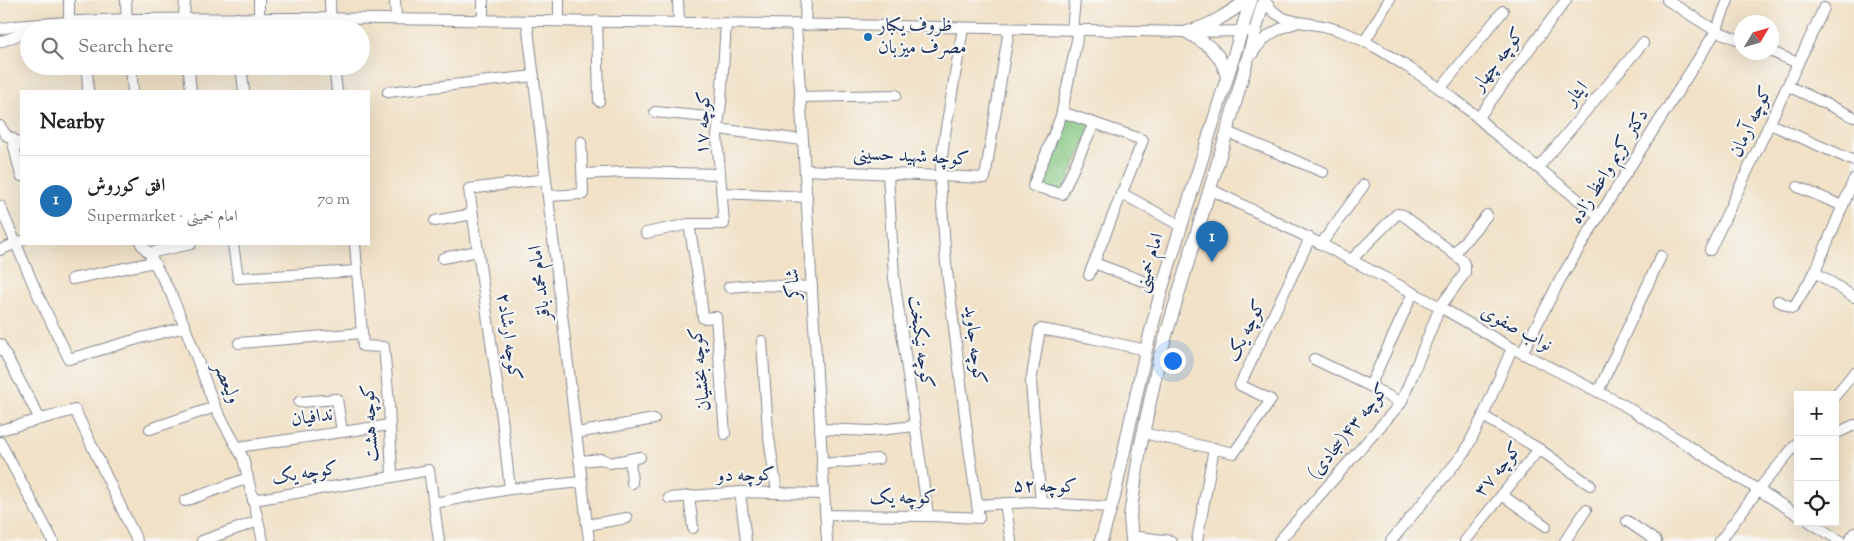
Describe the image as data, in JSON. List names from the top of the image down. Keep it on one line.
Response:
{"streets":{"main road":["امام خمینی"],"street":["کوچه چهار","ایثار","کوچه آرمان","کوچه ۱۷","کوچه شهید حسینی","دکتر کریم واعظ زاده","امام محمد باقر","شاکر","نواب صفوی","کوچه یک","کوچه ارشاد۲","کوچه نیکبخت","کوچه جاوید","کوچه بخشیان","ولیعصر","ندافیان","کوچه هشت","کوچه ۴۳(سجادی)","کوچه ۳۷","کوچه دو","کوچه ۵۲"]},"crossings":[["کوچه ۱۷","کوچه بخشیان"],["کوچه شهید حسینی","شاکر"],["کوچه شهید حسینی","کوچه نیکبخت"],["کوچه شهید حسینی","کوچه جاوید"],["دکتر کریم واعظ زاده","نواب صفوی"],["امام خمینی","نواب صفوی"],["امام خمینی","کوچه ۵۲"],["امام محمد باقر","کوچه ارشاد۲"],["شاکر","کوچه یک"],["شاکر","کوچه دو"],["نواب صفوی","کوچه یک"],["نواب صفوی","کوچه ۴۳(سجادی)"],["کوچه یک","کوچه نیکبخت"],["کوچه یک","کوچه جاوید"],["کوچه یک","ولیعصر"],["کوچه یک","کوچه هشت"],["کوچه جاوید","کوچه ۵۲"],["ولیعصر","ندافیان"],["ندافیان","کوچه هشت"]],"places":["ظروف یکبار مصرف میزبان"],"north":"top right","page":{"search":"Search here","heading":"Nearby","list":[{"mark":"1","name":"افق کوروش","note":"Supermarket · امام خمینی","value":"70 m"}],"pins":"1","map_buttons":["+","−"]}}
